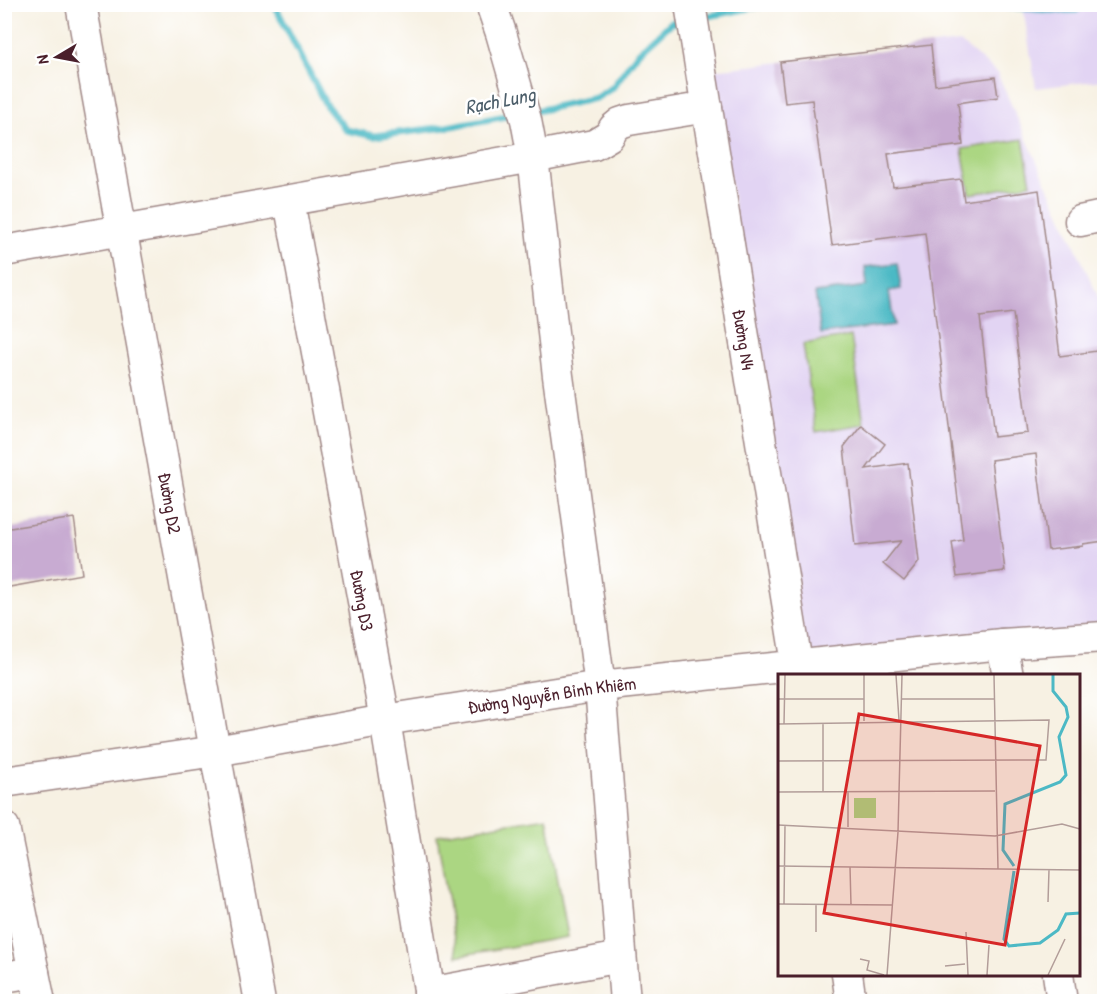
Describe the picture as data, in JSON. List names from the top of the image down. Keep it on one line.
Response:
{"streets":{"street":["Đường N4","Đường D2","Đường D3","Đường Nguyễn Bỉnh Khiêm"]},"crossings":[["Đường N4","Đường Nguyễn Bỉnh Khiêm"],["Đường D2","Đường Nguyễn Bỉnh Khiêm"],["Đường D3","Đường Nguyễn Bỉnh Khiêm"]],"water":["Rạch Lung"],"north":"left"}
